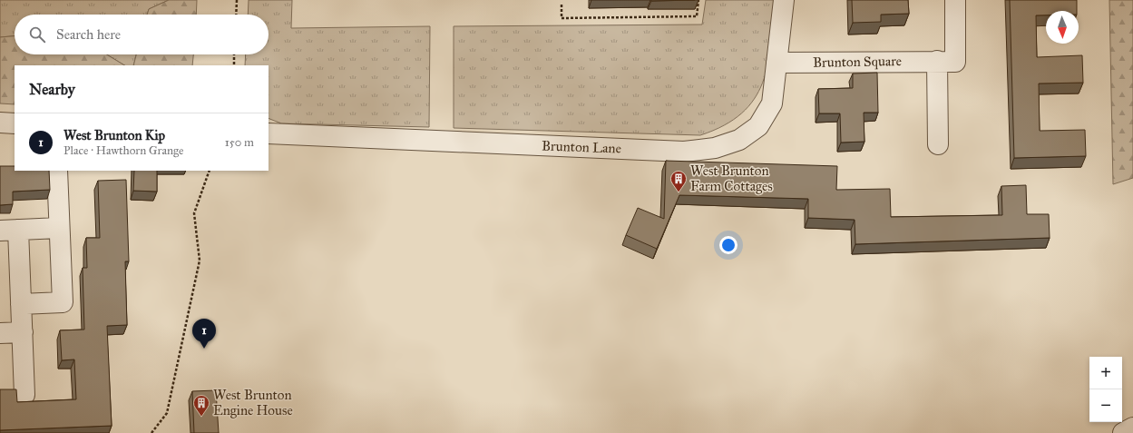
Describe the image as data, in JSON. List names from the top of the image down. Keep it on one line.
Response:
{"streets":{"street":["Brunton Square","Brunton Lane"]},"crossings":[["Brunton Square","Brunton Lane"]],"places":{"building":["West Brunton Farm Cottages","West Brunton Engine House"]},"north":"bottom","page":{"search":"Search here","heading":"Nearby","list":[{"mark":"1","name":"West Brunton Kip","note":"Place · Hawthorn Grange","value":"150 m"}],"pins":"1","map_buttons":["+","−"]}}
